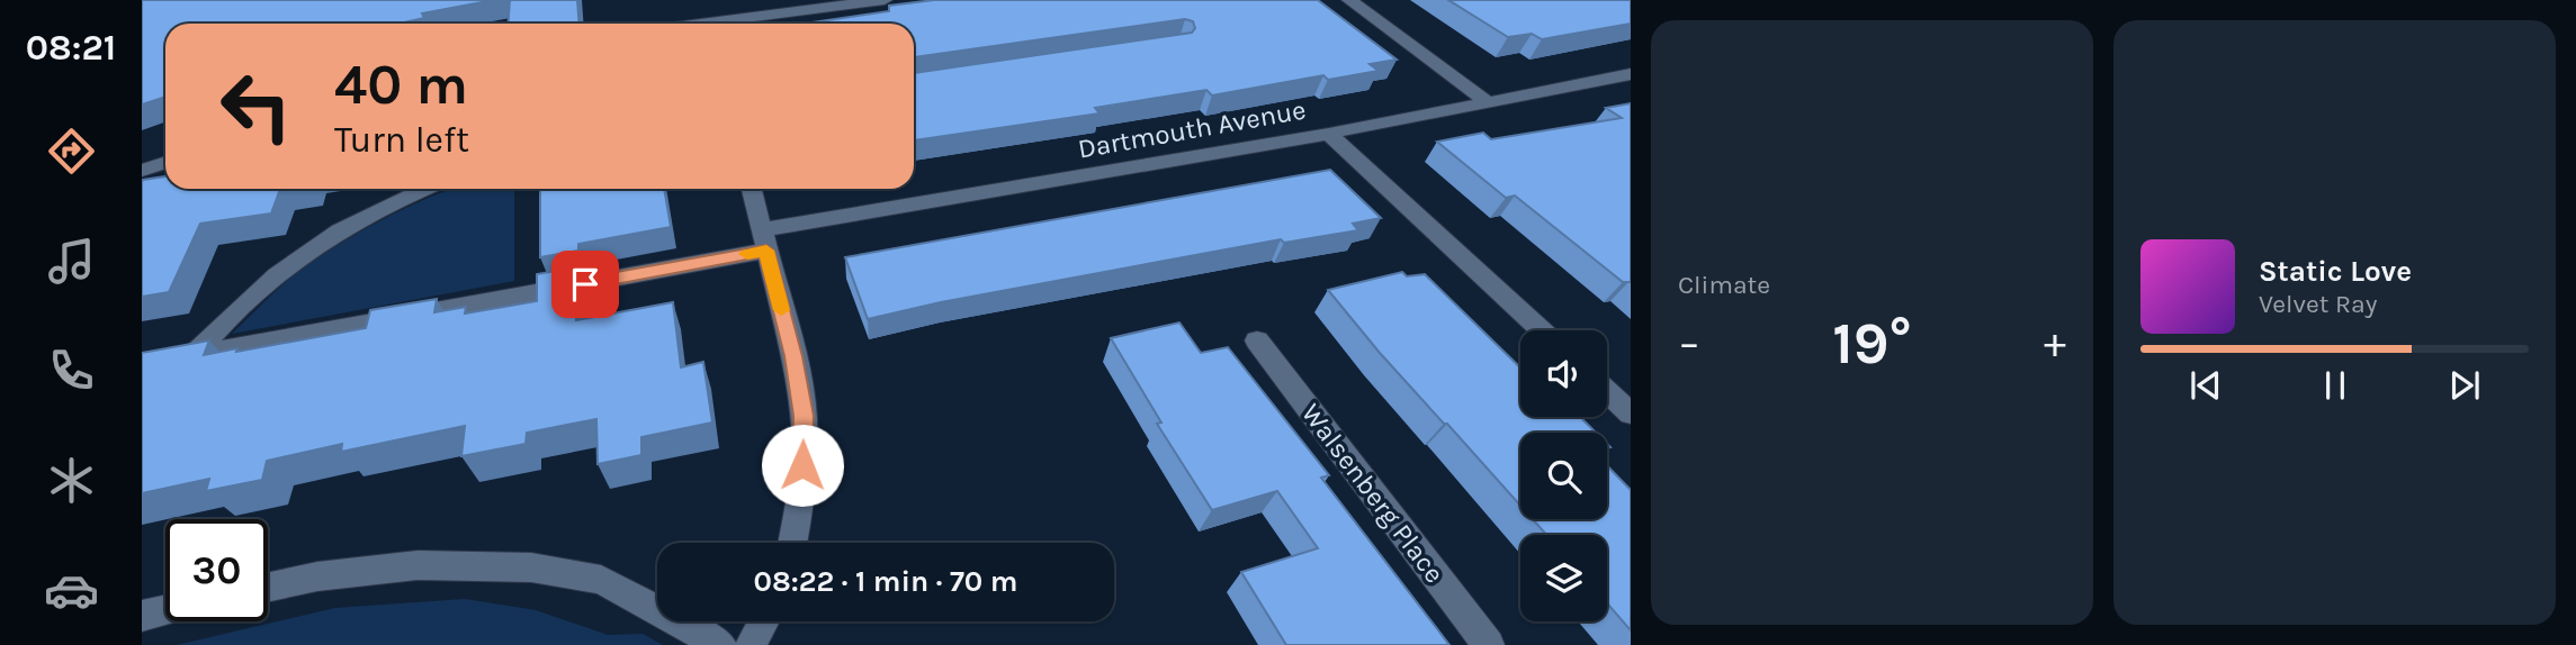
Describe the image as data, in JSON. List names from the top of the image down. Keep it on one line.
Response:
{"streets":{"street":["Dartmouth Avenue","Walsenberg Place"]},"page":{"tabs":"08:21","tile":"Climate","turn":["40 m","Turn left"],"song":["Static Love","Velvet Ray"],"heat":["−","19°","+"],"limit":"30","trip":"08:22 · 1 min · 70 m"}}
